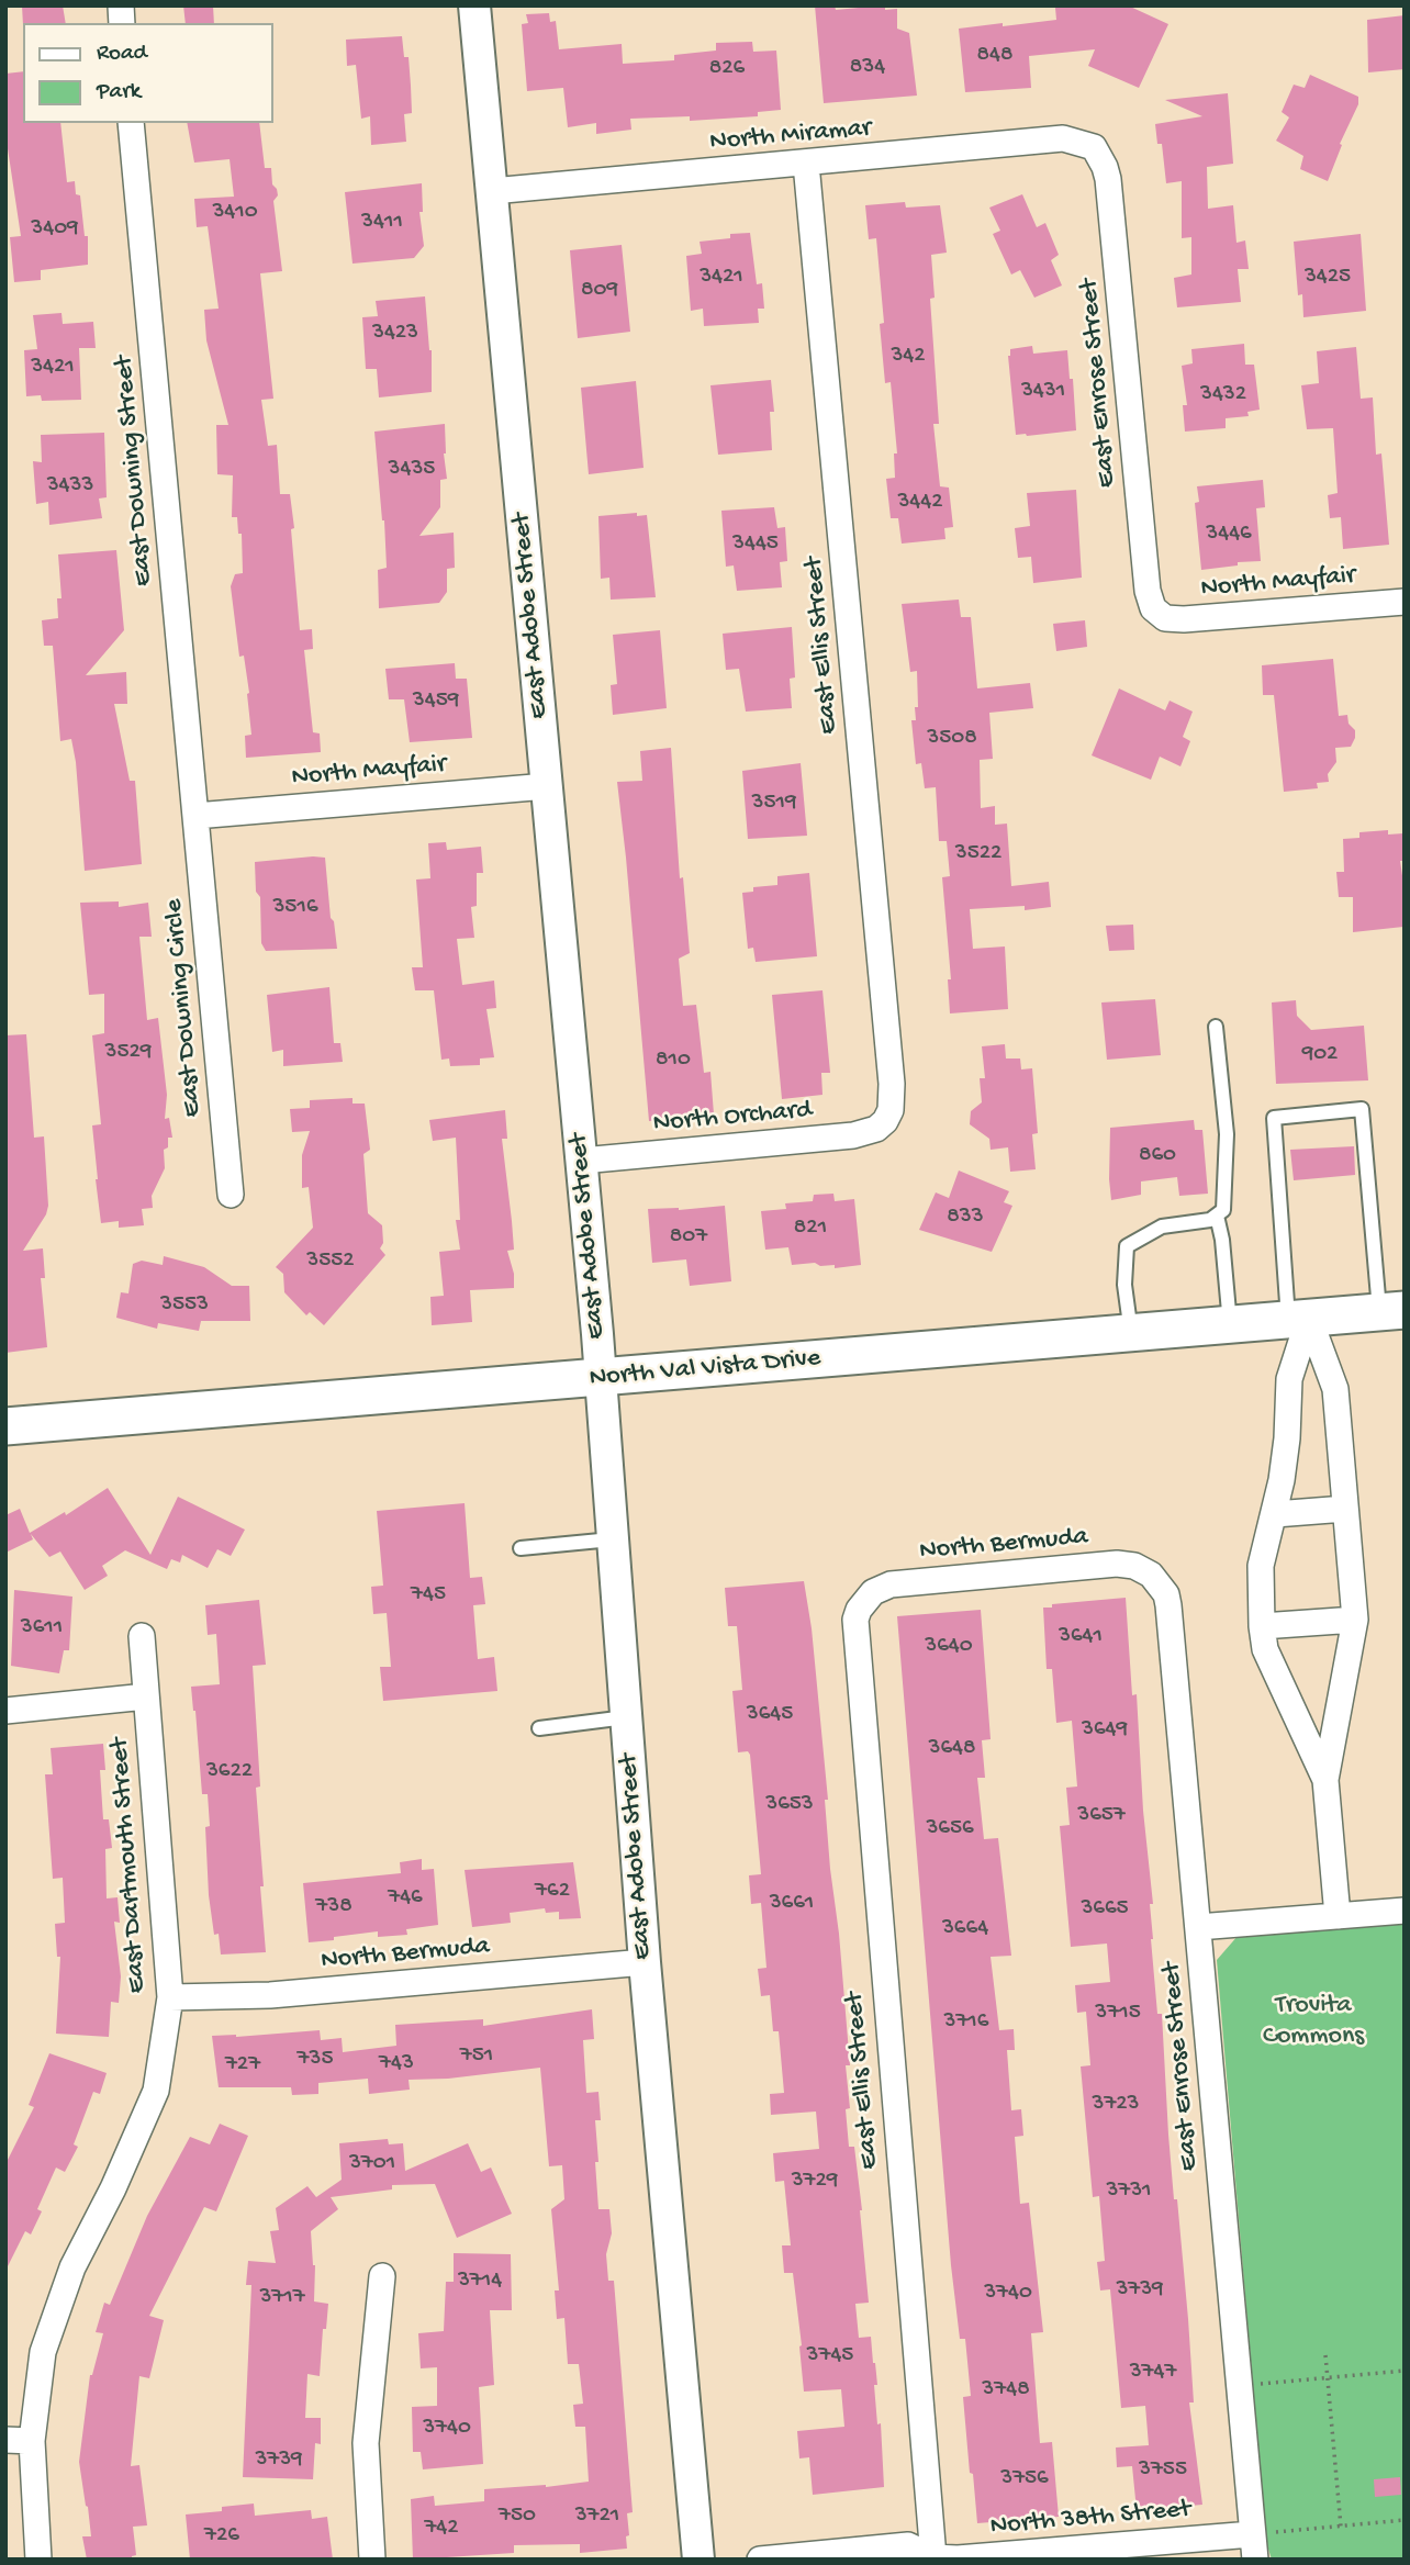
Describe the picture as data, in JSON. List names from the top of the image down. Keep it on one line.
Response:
{"streets":{"main road":["North Val Vista Drive"],"street":["North Miramar","East Enrose Street","East Downing Street","North Mayfair","East Adobe Street","East Ellis Street","East Downing Circle","North Orchard","North Bermuda","East Dartmouth Street","North 38th Street"]},"crossings":[["North Miramar","East Enrose Street"],["North Miramar","East Adobe Street"],["North Miramar","East Ellis Street"],["East Enrose Street","North Mayfair"],["East Enrose Street","North Bermuda"],["East Enrose Street","North 38th Street"],["East Downing Street","North Mayfair"],["East Downing Street","East Downing Circle"],["North Mayfair","East Adobe Street"],["North Mayfair","East Downing Circle"],["East Adobe Street","North Orchard"],["East Adobe Street","North Val Vista Drive"],["East Adobe Street","North Bermuda"],["East Ellis Street","North Orchard"],["East Ellis Street","North Bermuda"],["East Ellis Street","North 38th Street"],["North Bermuda","East Dartmouth Street"]],"parks":["Trovita Commons"],"house_numbers":["848","834","826","3410","3411","3409","3421","3425","809","3423","342","3421","3431","3432","3435","3433","3442","3446","3445","3459","3508","3519","3522","3516","3529","902","810","860","833","821","807","3552","3553","745","3611","3641","3640","3645","3649","3648","3622","3653","3657","3656","762","746","3661","738","3665","3664","3715","3716","751","735","743","727","3723","3701","3729","3731","3714","3739","3740","3717","3745","3747","3748","3740","3739","3755","3756","750","3721","742","726"],"legend":["Road","Park"]}
